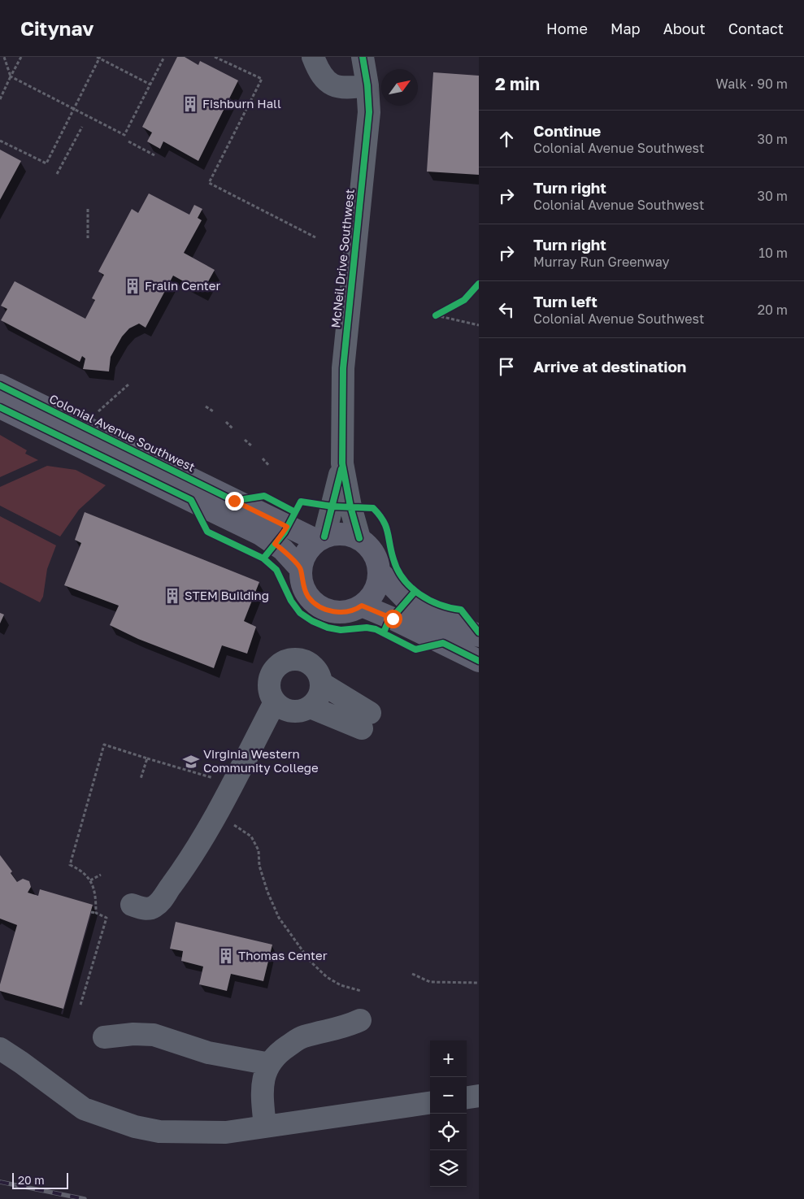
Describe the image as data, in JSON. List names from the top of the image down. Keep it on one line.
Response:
{"streets":{"main road":["Colonial Avenue Southwest"],"street":["McNeil Drive Southwest"]},"crossings":[["McNeil Drive Southwest","Colonial Avenue Southwest"]],"places":{"building":["Fishburn Hall","Fralin Center","STEM Building","Thomas Center"],"school or university":["Virginia Western Community College"]},"scale_bar":"20 m","north":"top right","page":{"header":"Citynav","nav":["Home","Map","About","Contact"],"heading":["2 min","Walk · 90 m"],"list":[["Continue","Colonial Avenue Southwest","30 m"],["Turn right","Colonial Avenue Southwest","30 m"],["Turn right","Murray Run Greenway","10 m"],["Turn left","Colonial Avenue Southwest","20 m"],"Arrive at destination"],"map_buttons":["+","−"],"scale":"20 m"}}
